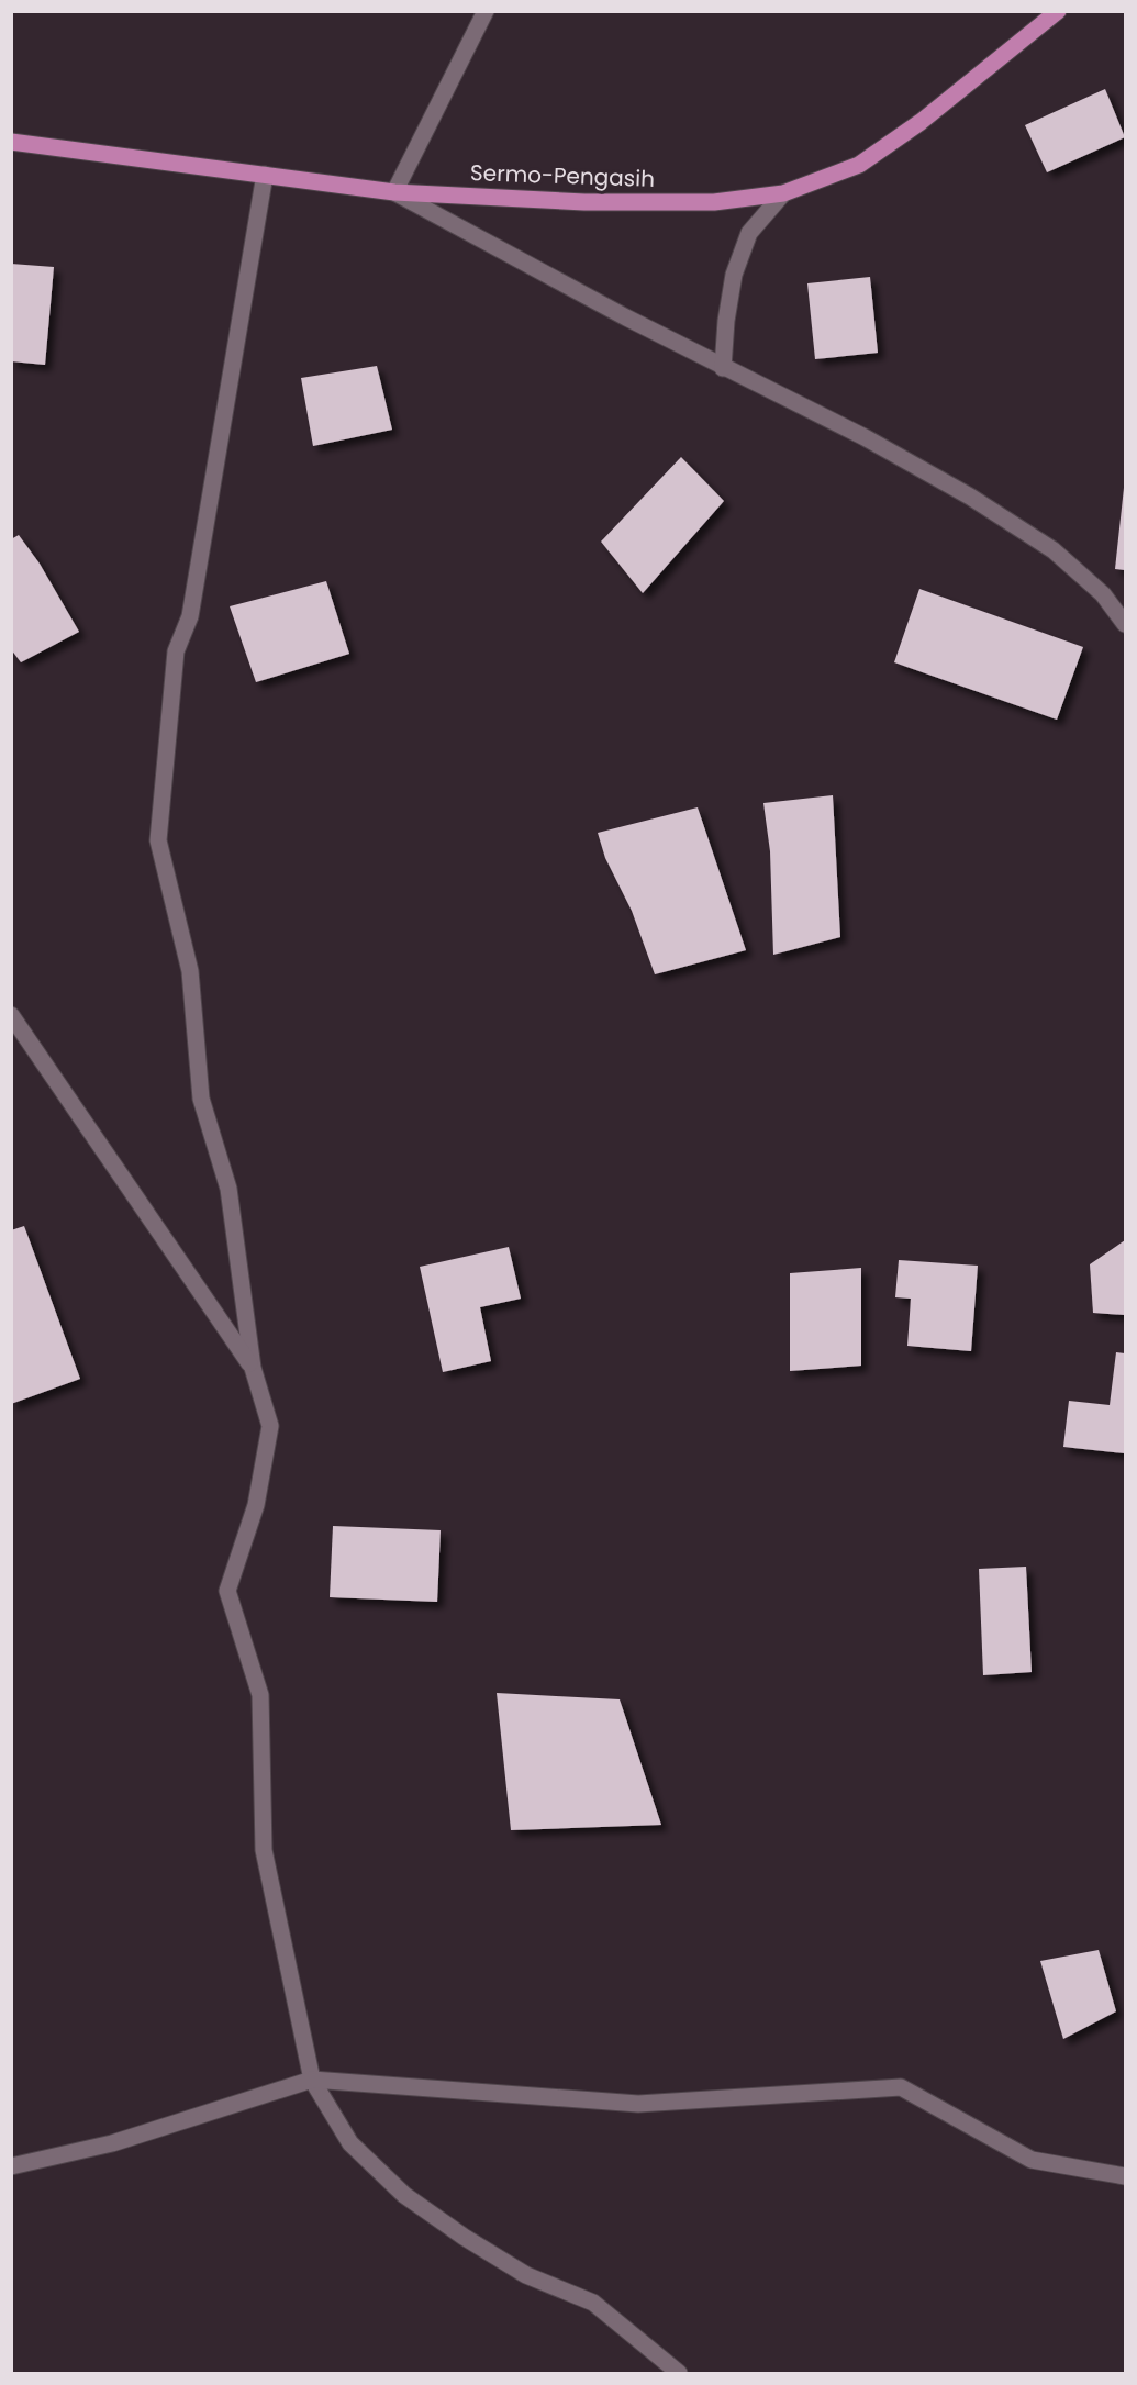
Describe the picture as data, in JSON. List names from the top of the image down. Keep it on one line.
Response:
{"streets":{"main road":["Sermo-Pengasih"]}}
